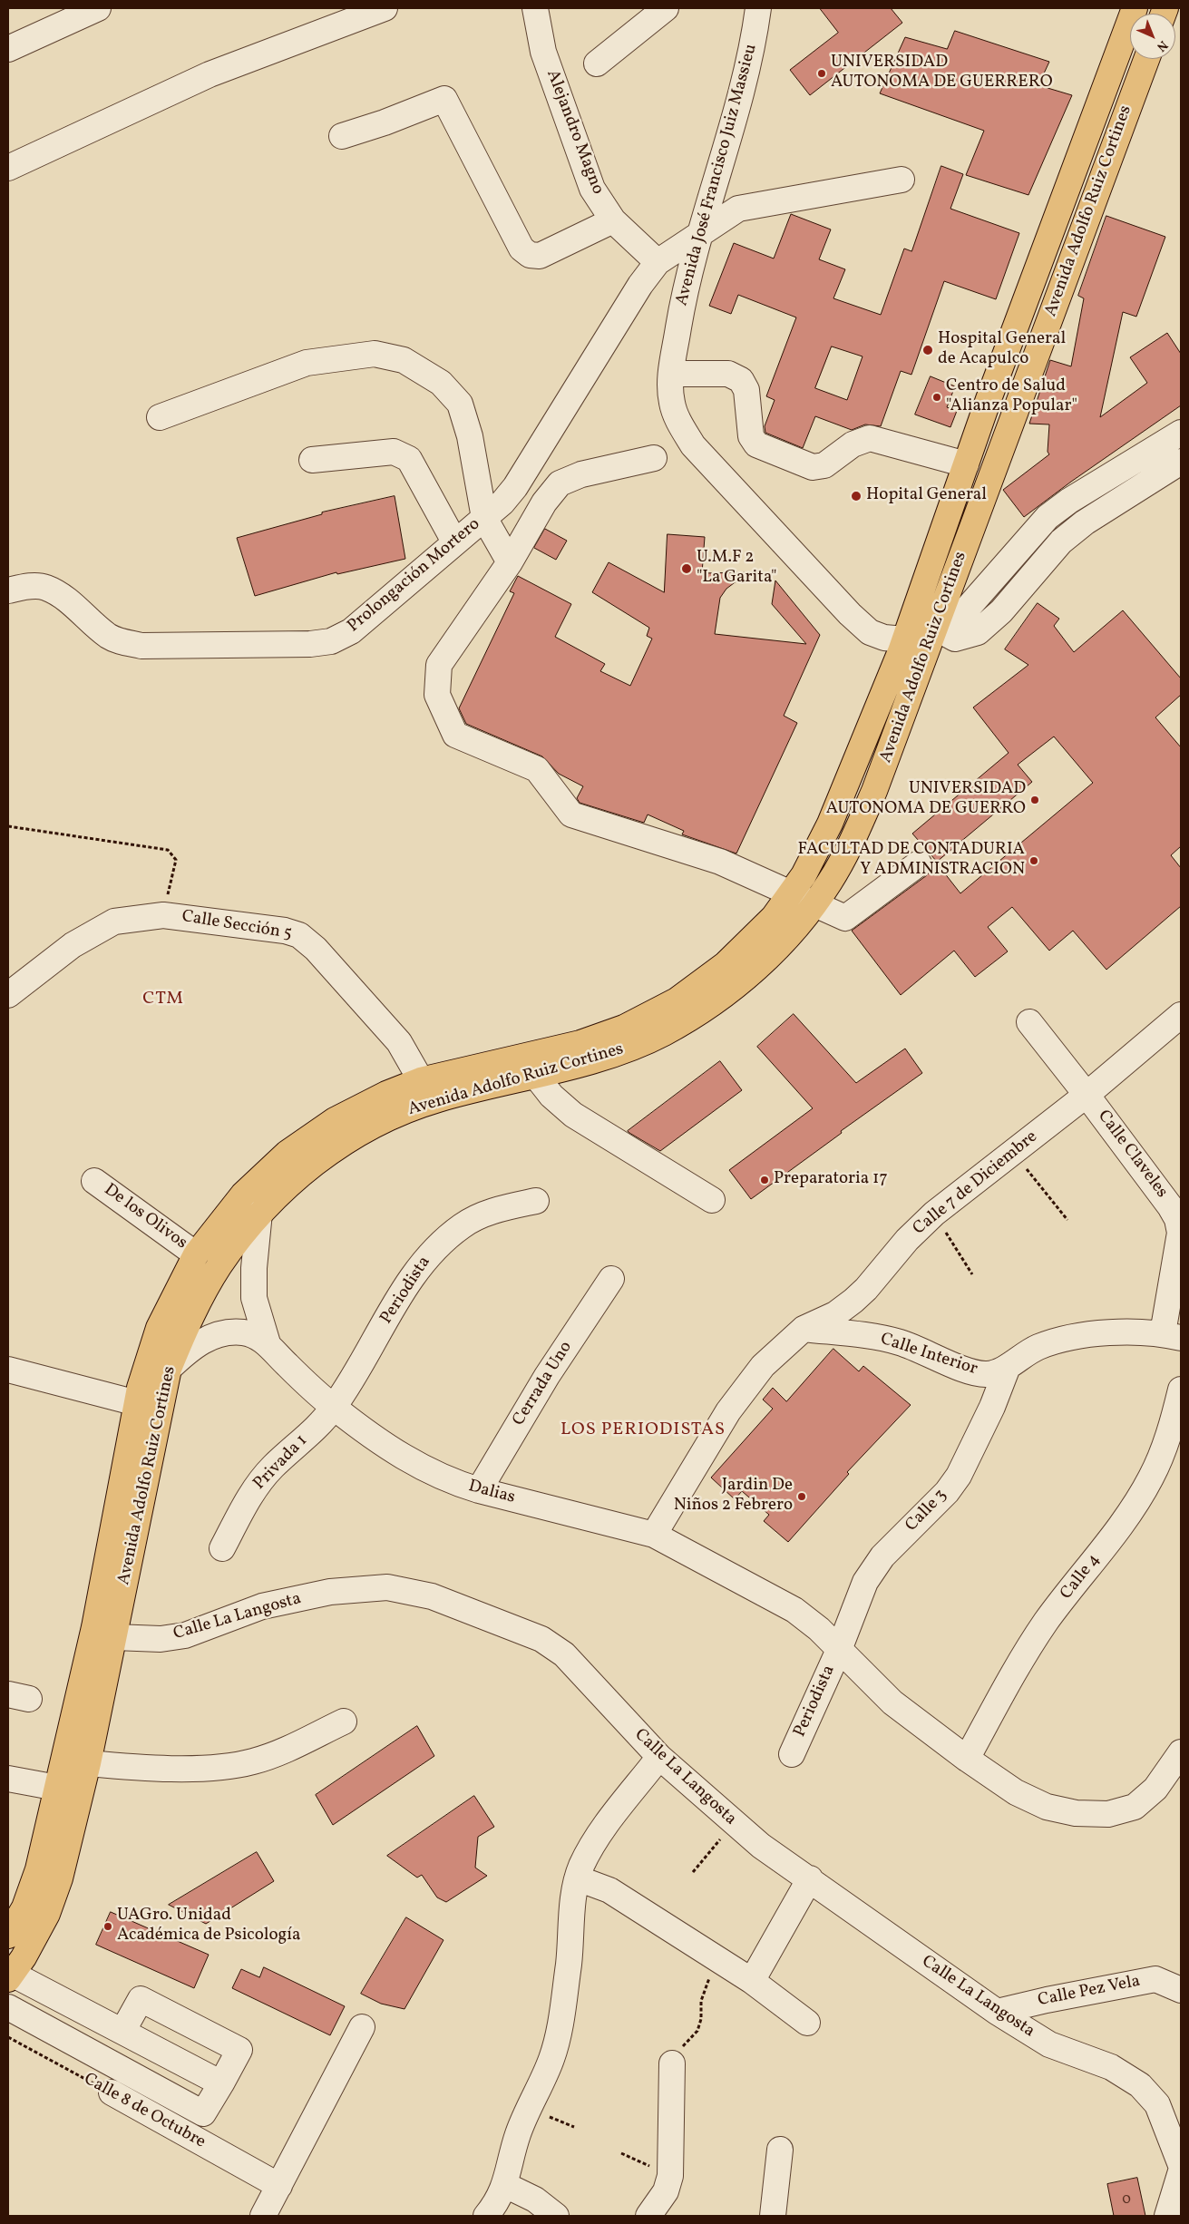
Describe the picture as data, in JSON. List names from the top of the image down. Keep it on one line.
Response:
{"streets":{"main road":["Avenida Adolfo Ruiz Cortines"],"street":["Alejandro Magno","Avenida José Francisco Juiz Massieu","Prolongación Mortero","Calle Sección 5","Calle Claveles","Calle 7 de Diciembre","De los Olivos","Periodista","Calle Interior","Cerrada Uno","Privada 1","Dalias","Calle 3","Calle 4","Calle La Langosta","Calle Pez Vela","Calle 8 de Octubre"]},"crossings":[["Alejandro Magno","Prolongación Mortero"],["Avenida José Francisco Juiz Massieu","Avenida Adolfo Ruiz Cortines"],["Avenida José Francisco Juiz Massieu","Prolongación Mortero"],["Avenida Adolfo Ruiz Cortines","Calle Sección 5"],["Avenida Adolfo Ruiz Cortines","De los Olivos"],["Avenida Adolfo Ruiz Cortines","Dalias"],["Avenida Adolfo Ruiz Cortines","Calle La Langosta"],["Calle Claveles","Calle 7 de Diciembre"],["Calle Claveles","Calle Interior"],["Calle 7 de Diciembre","Calle Interior"],["Calle 7 de Diciembre","Dalias"],["Periodista","Privada 1"],["Periodista","Dalias"],["Periodista","Calle 3"],["Calle Interior","Calle 3"],["Cerrada Uno","Dalias"],["Privada 1","Dalias"],["Dalias","Calle 3"],["Dalias","Calle 4"],["Calle La Langosta","Calle Pez Vela"]],"districts":["CTM","LOS PERIODISTAS"],"places":["UNIVERSIDAD AUTONOMA DE GUERRERO","Hospital General de Acapulco","Centro de Salud \"Alianza Popular\"","Hopital General","U.M.F 2 \"La Garita\"","UNIVERSIDAD AUTONOMA DE GUERRO","FACULTAD DE CONTADURIA Y ADMINISTRACION","Preparatoria 17","Jardin De Niños 2 Febrero","UAGro. Unidad Académica de Psicología"],"house_numbers":["0"],"north":"bottom right"}
